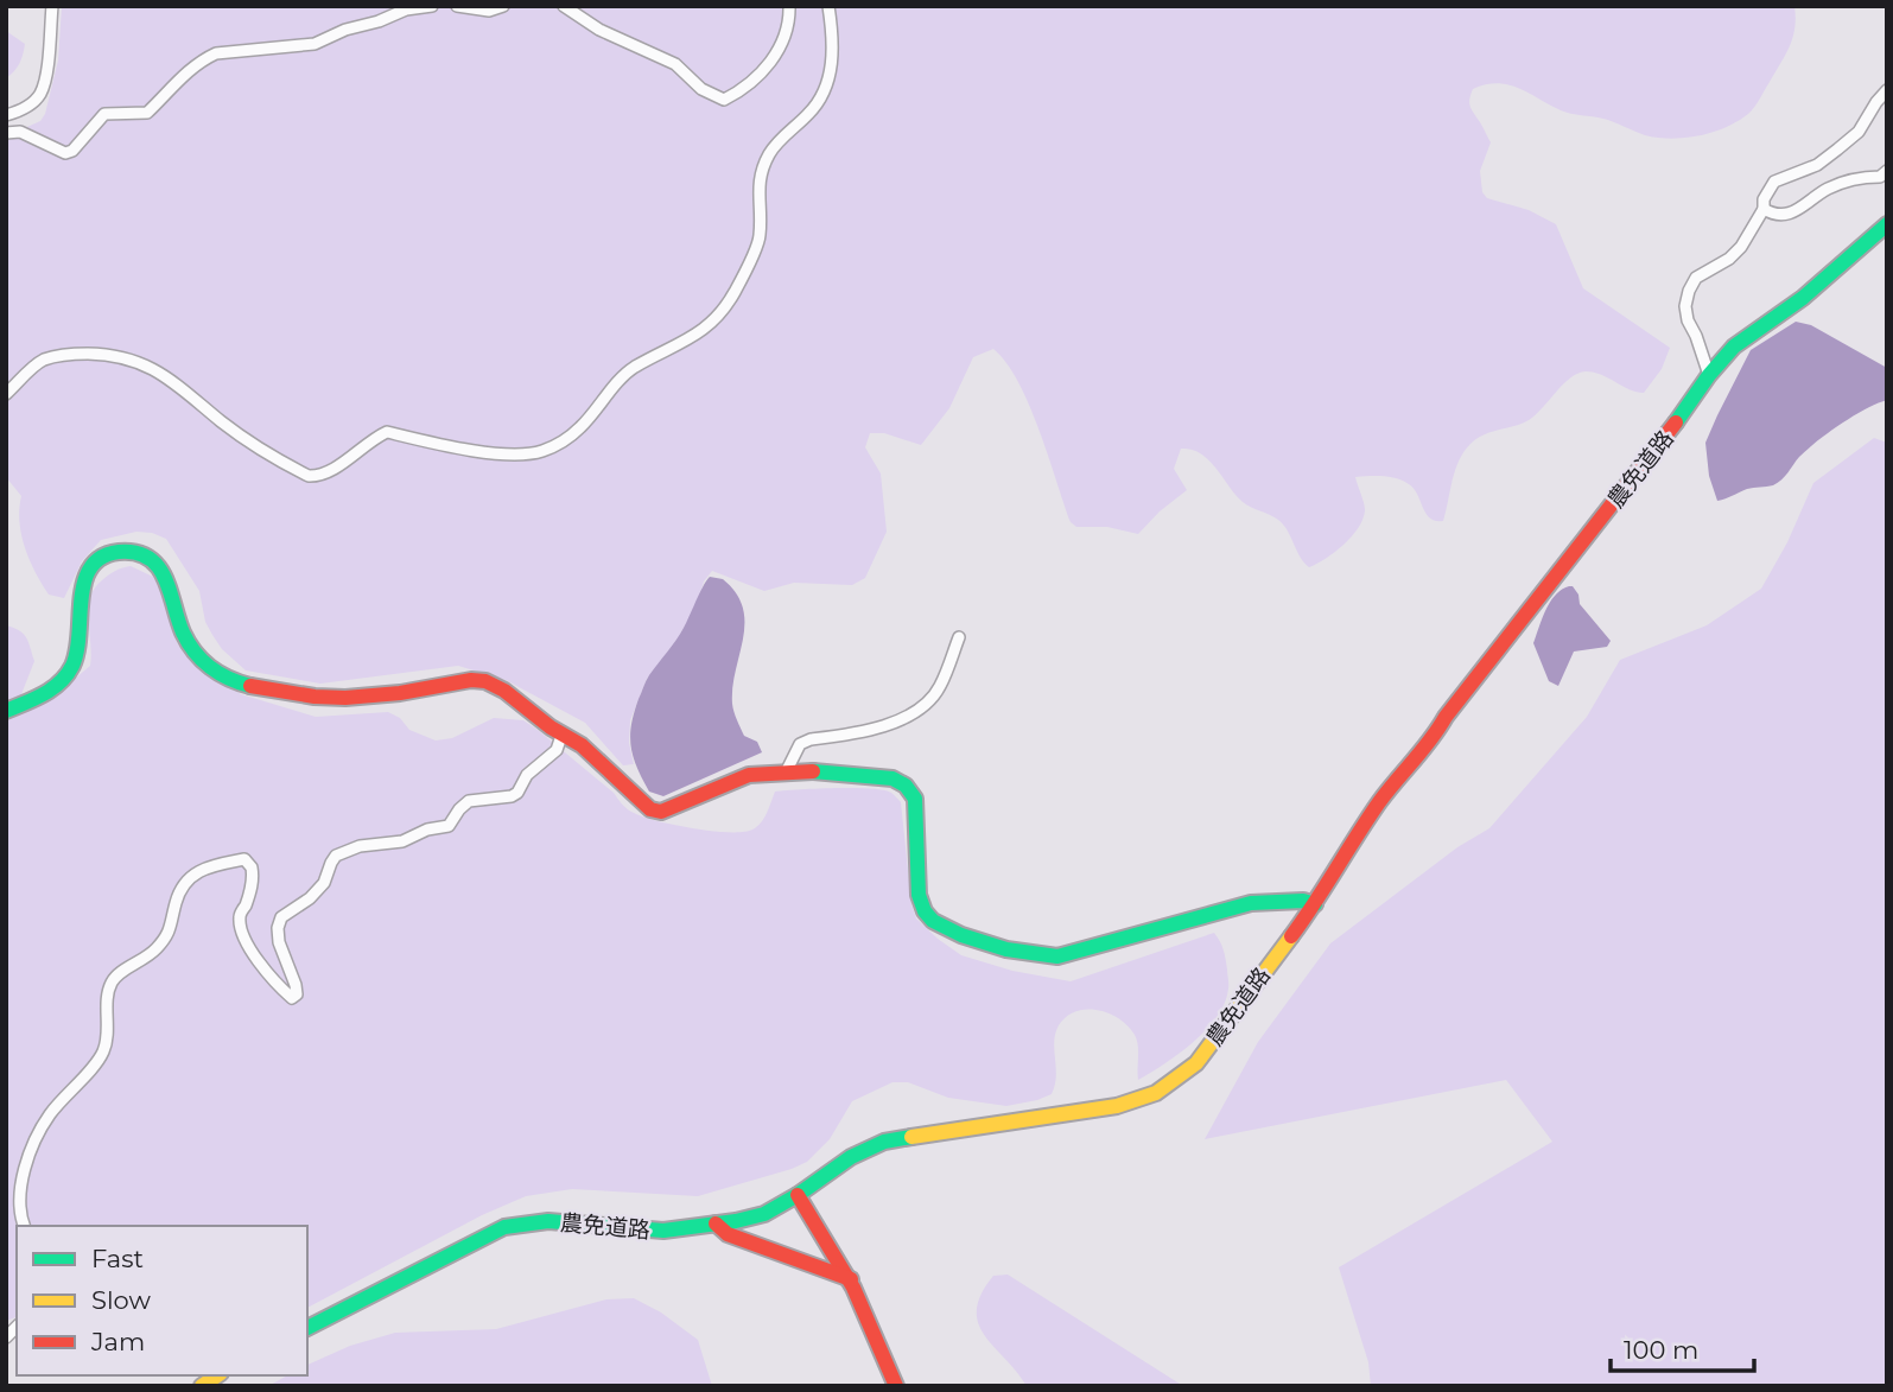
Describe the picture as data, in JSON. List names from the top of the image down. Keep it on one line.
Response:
{"streets":{"street":["農免道路"]},"legend":["Fast","Slow","Jam"],"scale_bar":"100 m"}
